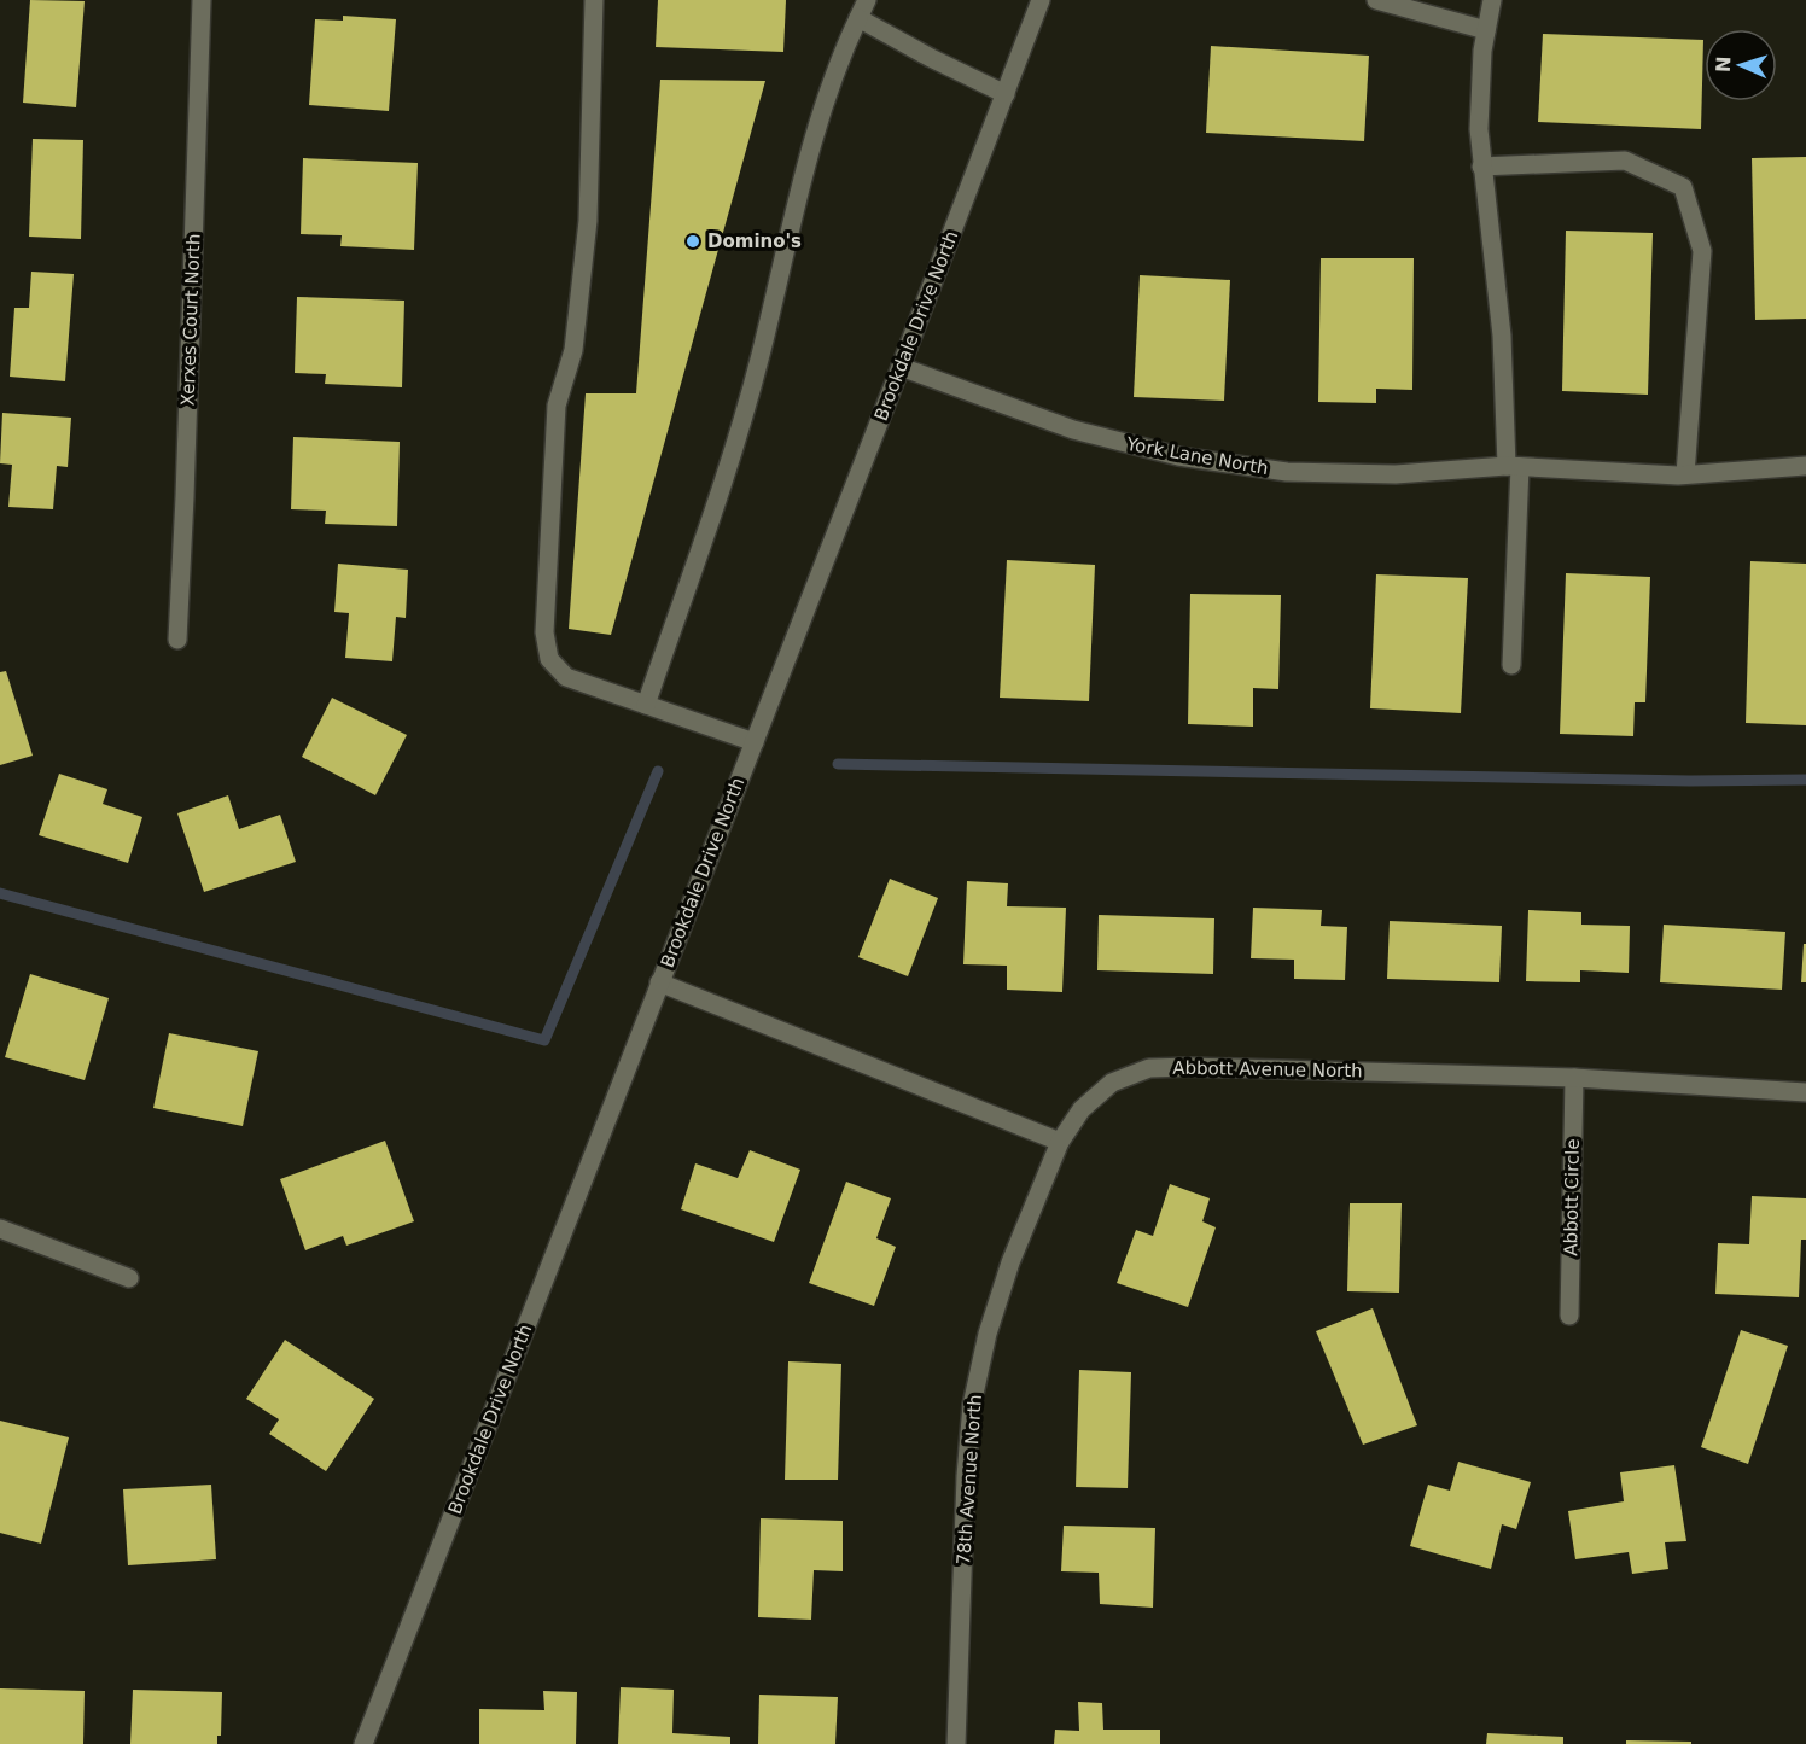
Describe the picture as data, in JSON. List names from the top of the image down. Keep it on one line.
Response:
{"streets":{"street":["Xerxes Court North","Brookdale Drive North","York Lane North","Abbott Avenue North","Abbott Circle","78th Avenue North"]},"crossings":[["Brookdale Drive North","York Lane North"],["Abbott Avenue North","Abbott Circle"],["Abbott Avenue North","78th Avenue North"]],"places":["Domino's"],"north":"left"}
